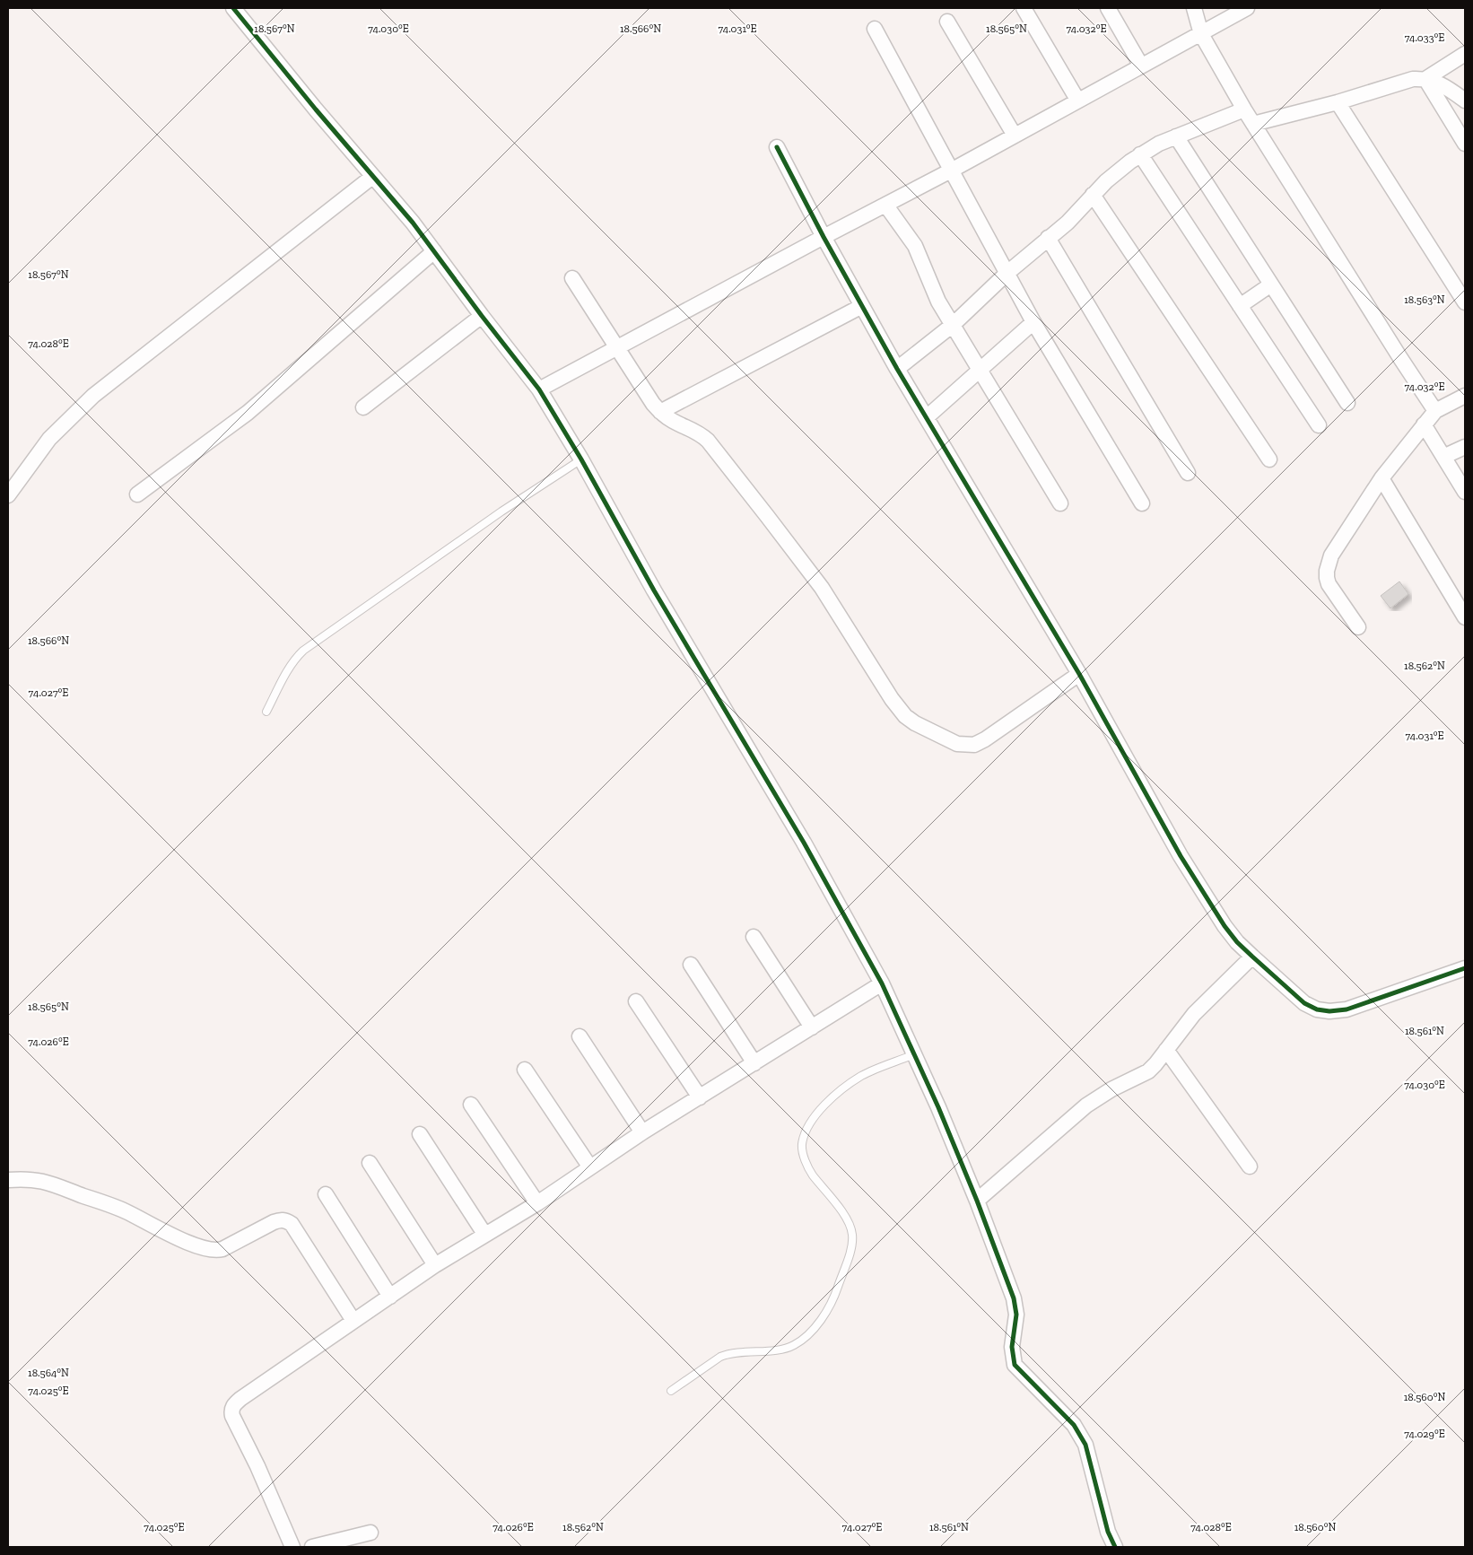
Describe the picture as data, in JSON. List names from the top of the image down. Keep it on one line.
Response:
{"coordinates":["74.030°E","18.567°N","18.566°N","74.031°E","18.565°N","74.032°E","74.033°E","18.563°N","74.028°E","18.562°N","74.027°E","18.561°N","74.026°E","18.564°N","74.025°E","18.560°N","74.029°E"]}
